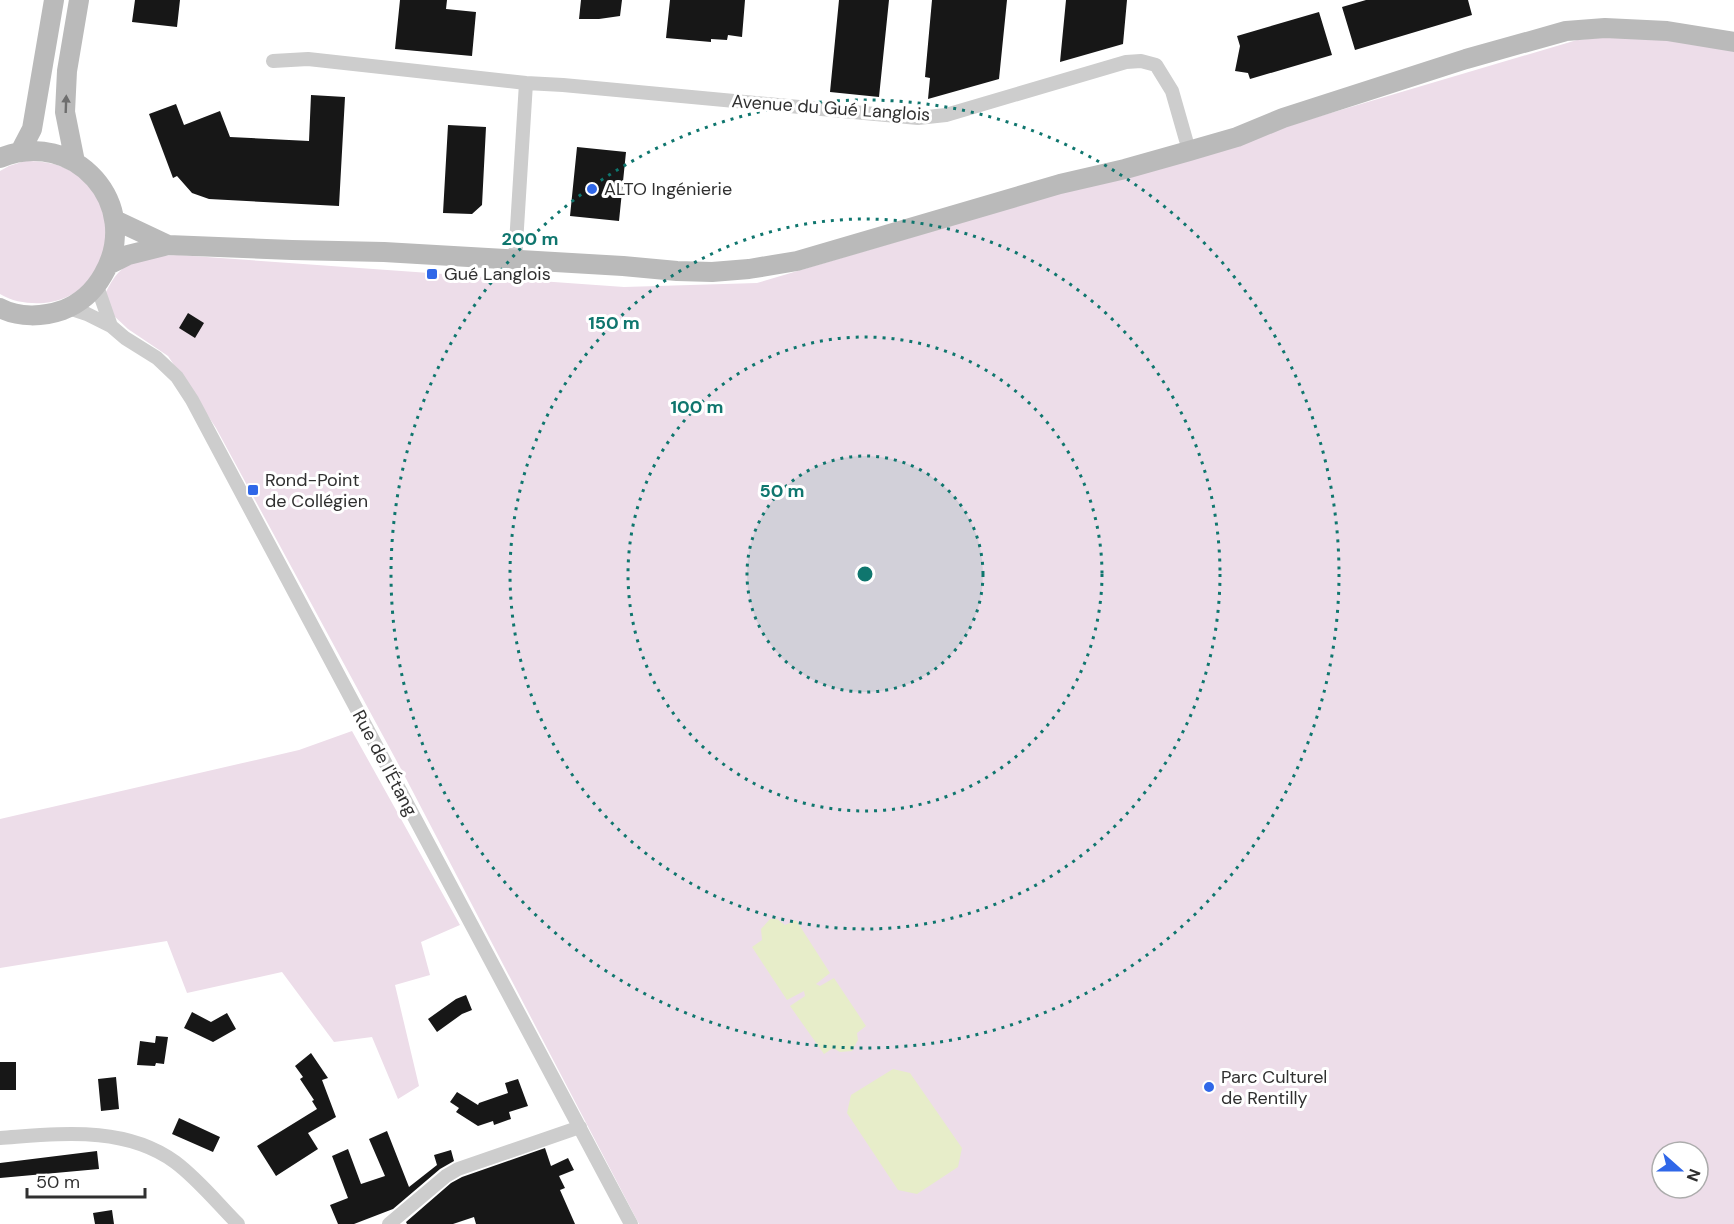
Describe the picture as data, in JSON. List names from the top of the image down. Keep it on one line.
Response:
{"streets":{"street":["Avenue du Gué Langlois","Rue de l'Étang"]},"places":{"other":["ALTO Ingénierie","Parc Culturel de Rentilly"],"transit":["Gué Langlois","Rond-Point de Collégien"]},"scale_bar":"50 m","north":"right","rings":["200 m","150 m","100 m","50 m"]}
